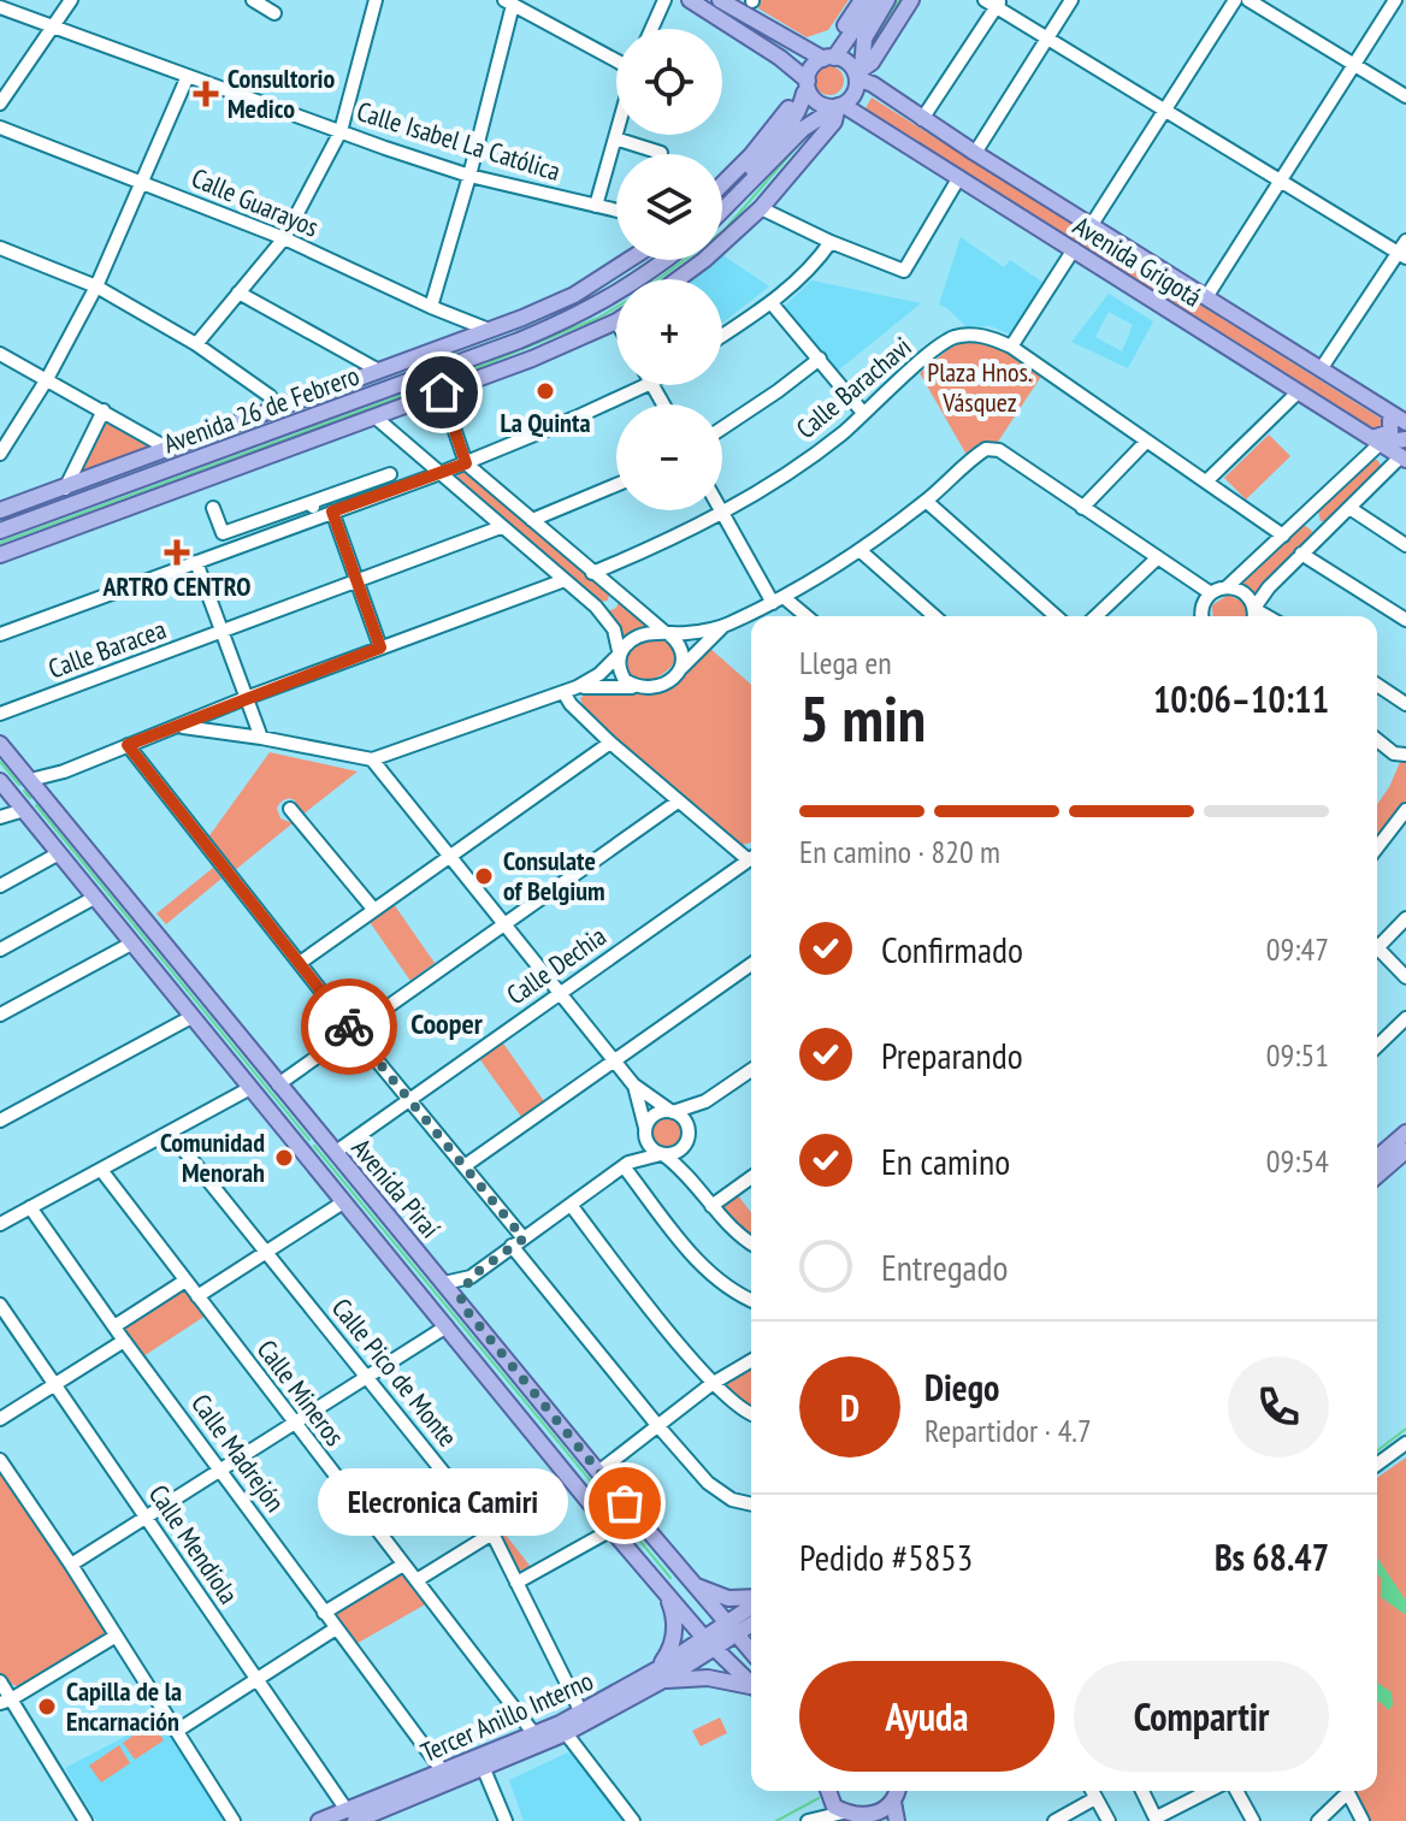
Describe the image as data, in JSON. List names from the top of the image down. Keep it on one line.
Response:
{"streets":{"main road":["Avenida Grigotá","Avenida 26 de Febrero","Avenida Piraí","Tercer Anillo Interno"],"street":["Calle Isabel La Católica","Calle Guarayos","Calle Barachavi","Calle Baracea","Calle Dechia","Calle Pico de Monte","Calle Mineros","Calle Madrejón","Calle Mendiola"]},"crossings":[["Calle Guarayos","Avenida 26 de Febrero"],["Calle Dechia","Avenida Piraí"],["Avenida Piraí","Tercer Anillo Interno"],["Calle Pico de Monte","Tercer Anillo Interno"],["Calle Mineros","Tercer Anillo Interno"],["Calle Madrejón","Tercer Anillo Interno"],["Calle Mendiola","Tercer Anillo Interno"]],"districts":["Cooper"],"parks":["Plaza Hnos. Vásquez"],"places":{"health":["Consultorio Medico","ARTRO CENTRO"],"other":["La Quinta","Consulate of Belgium","Comunidad Menorah","Elecronica Camiri","Capilla de la Encarnación"]},"page":{"map_buttons":["+","−"],"heading":["5 min","Llega en","10:06–10:11"],"panel":["Diego","Repartidor · 4.7","Pedido #5853","Bs 68.47"],"bar":"En camino · 820 m","list":[["Confirmado","09:47"],["Preparando","09:51"],["En camino","09:54"],"Entregado"],"round":"D","bubble":"Elecronica Camiri","buttons":["Ayuda","Compartir"]}}
